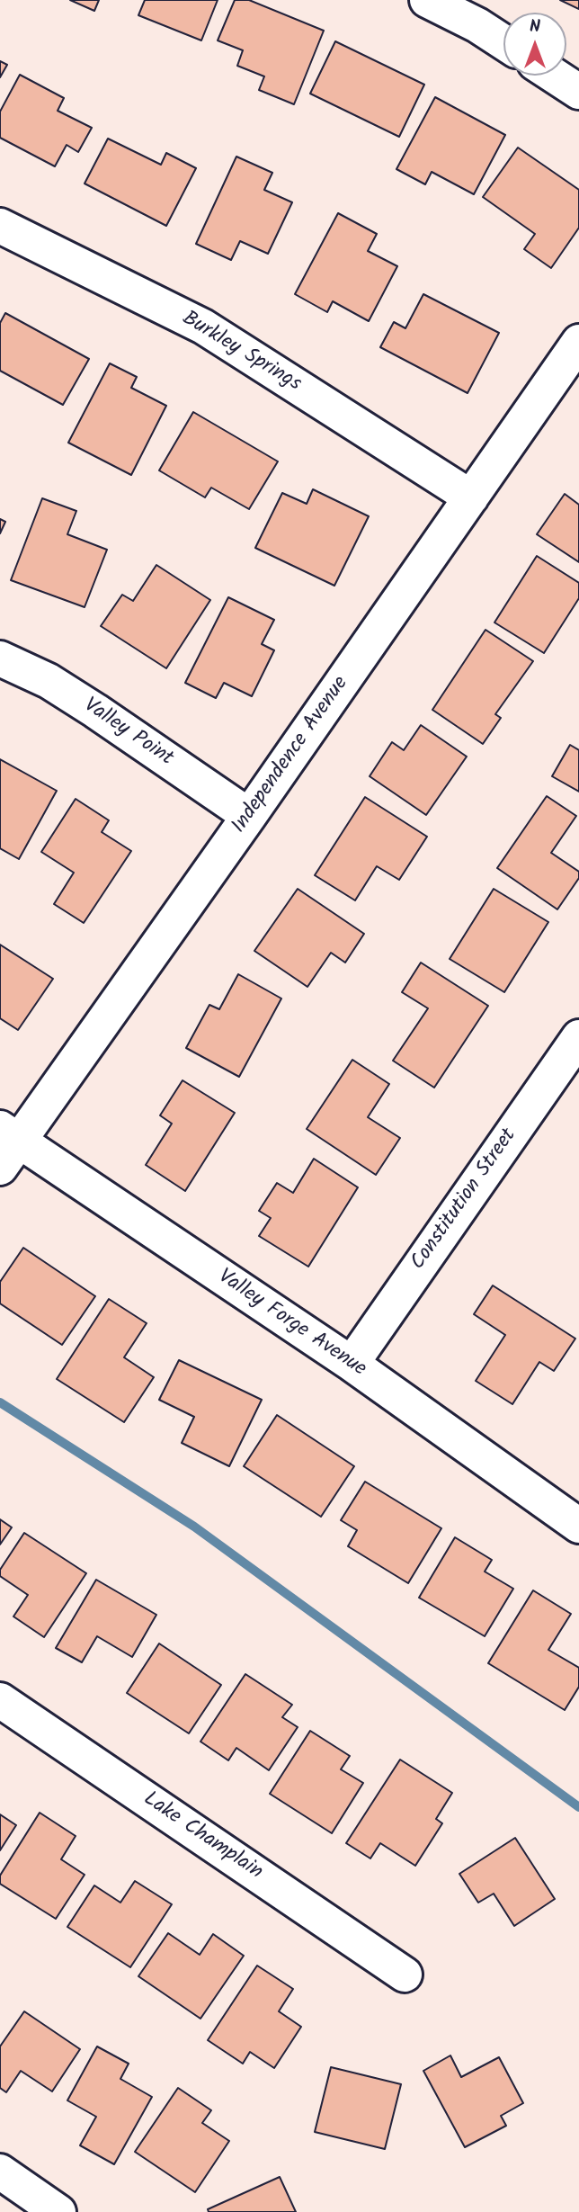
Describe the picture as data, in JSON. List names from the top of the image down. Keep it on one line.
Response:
{"streets":{"street":["Burkley Springs","Valley Point","Independence Avenue","Constitution Street","Valley Forge Avenue","Lake Champlain"]},"crossings":[["Burkley Springs","Independence Avenue"],["Valley Point","Independence Avenue"],["Independence Avenue","Valley Forge Avenue"],["Constitution Street","Valley Forge Avenue"]],"north":"top"}
